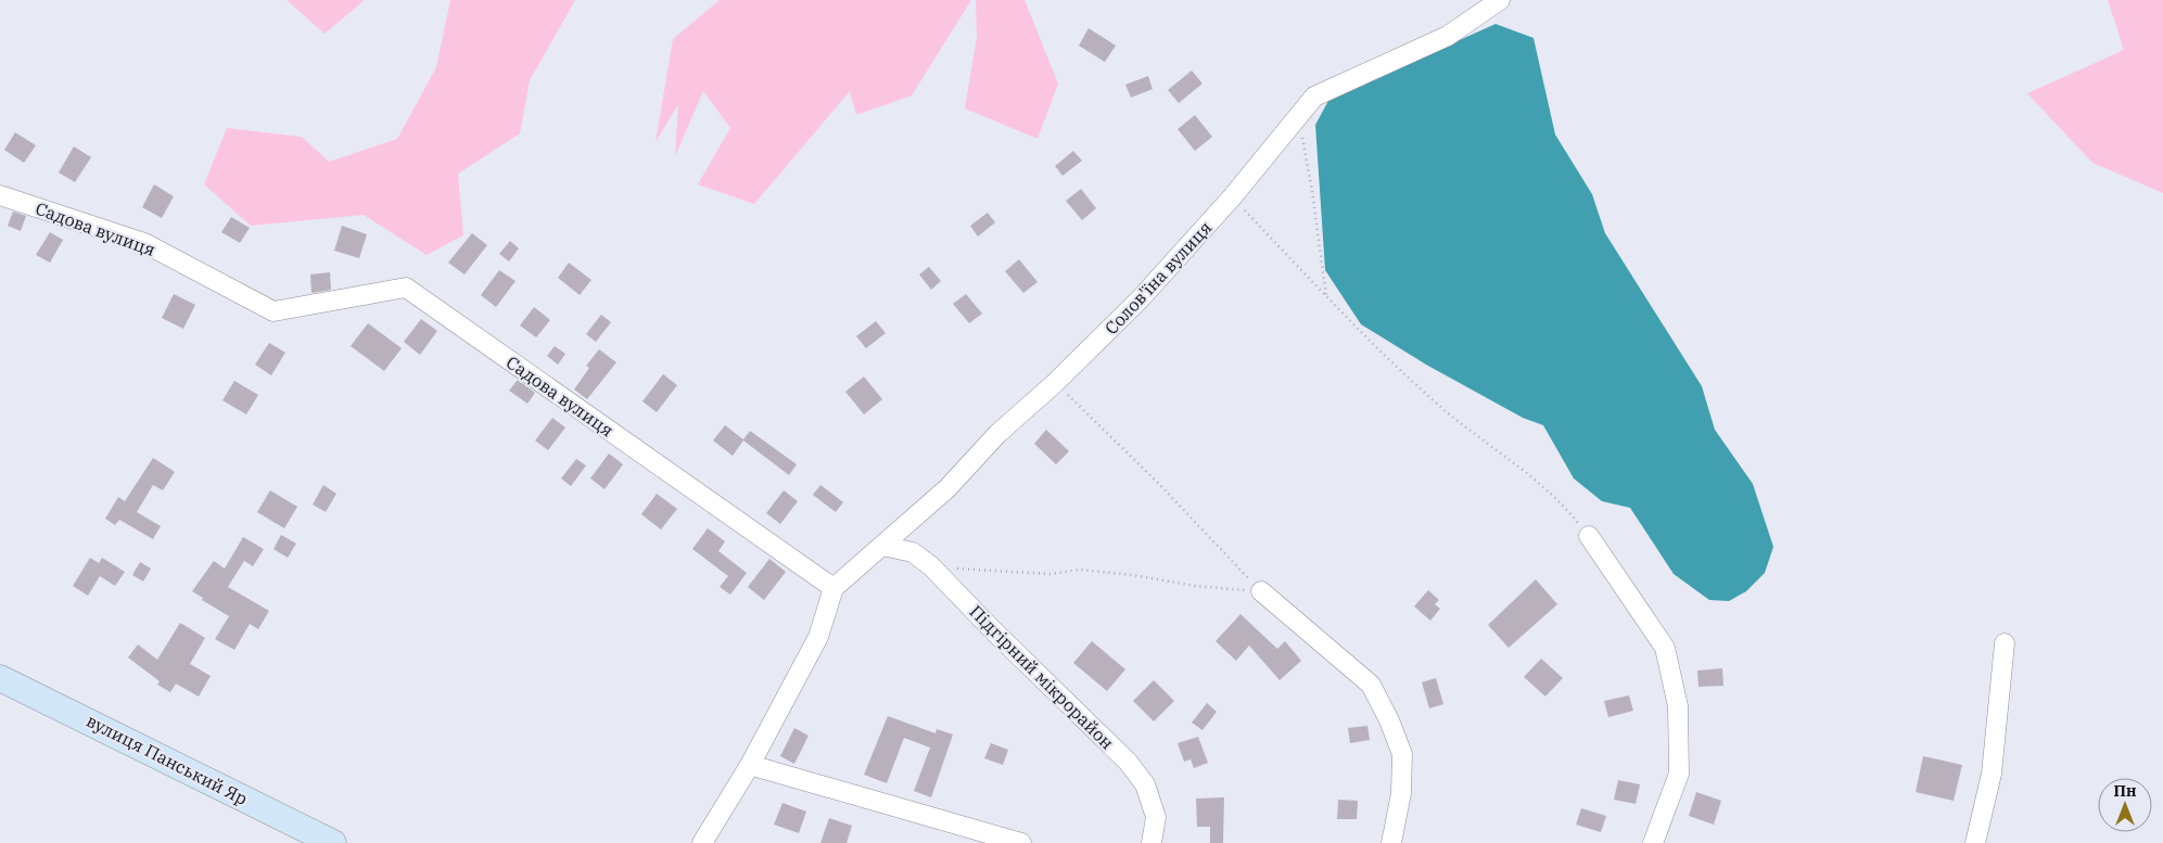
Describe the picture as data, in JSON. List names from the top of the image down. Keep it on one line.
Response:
{"streets":{"street":["Садова вулиця","Солов'їна вулиця","Підгірний мікрорайон","вулиця Панський Яр"]},"crossings":[["Садова вулиця","Солов'їна вулиця"],["Солов'їна вулиця","Підгірний мікрорайон"]],"north":"top"}
